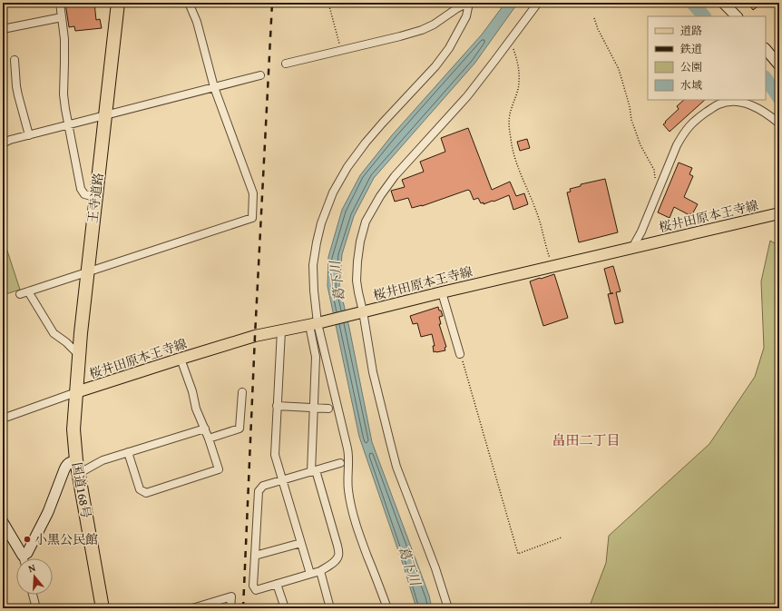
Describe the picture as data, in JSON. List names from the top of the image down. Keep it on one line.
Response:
{"streets":{"highway":["王寺道路","国道168号"],"main road":["桜井田原本王寺線"]},"crossings":[["王寺道路","桜井田原本王寺線"],["王寺道路","国道168号"],["桜井田原本王寺線","国道168号"]],"districts":["畠田二丁目"],"water":["葛下川"],"places":["小黒公民館"],"legend":["道路","鉄道","公園","水域"],"north":"top"}
